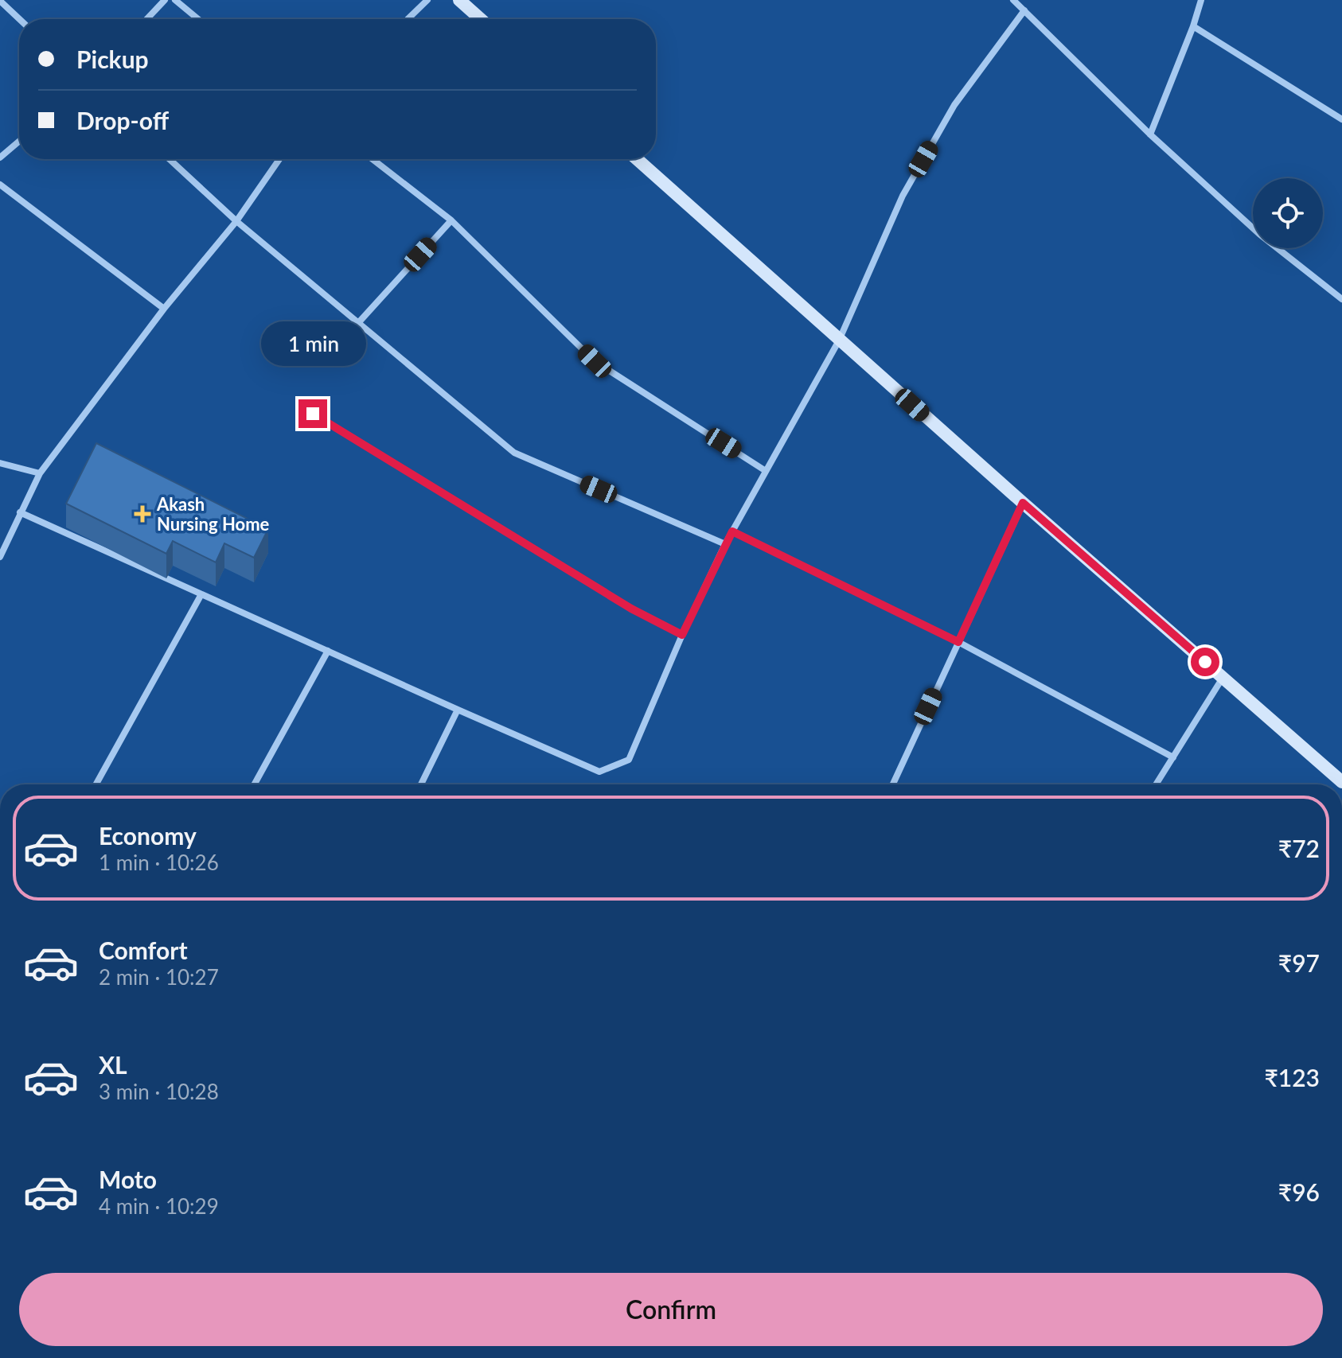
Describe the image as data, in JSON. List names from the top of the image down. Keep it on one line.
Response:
{"places":{"health":["Akash Nursing Home"]},"page":{"banner":["Pickup","Drop-off"],"bubble":"1 min","list":[{"name":"Economy","note":"1 min · 10:26","value":"₹72"},{"name":"Comfort","note":"2 min · 10:27","value":"₹97"},{"name":"XL","note":"3 min · 10:28","value":"₹123"},{"name":"Moto","note":"4 min · 10:29","value":"₹96"}],"buttons":"Confirm"}}
